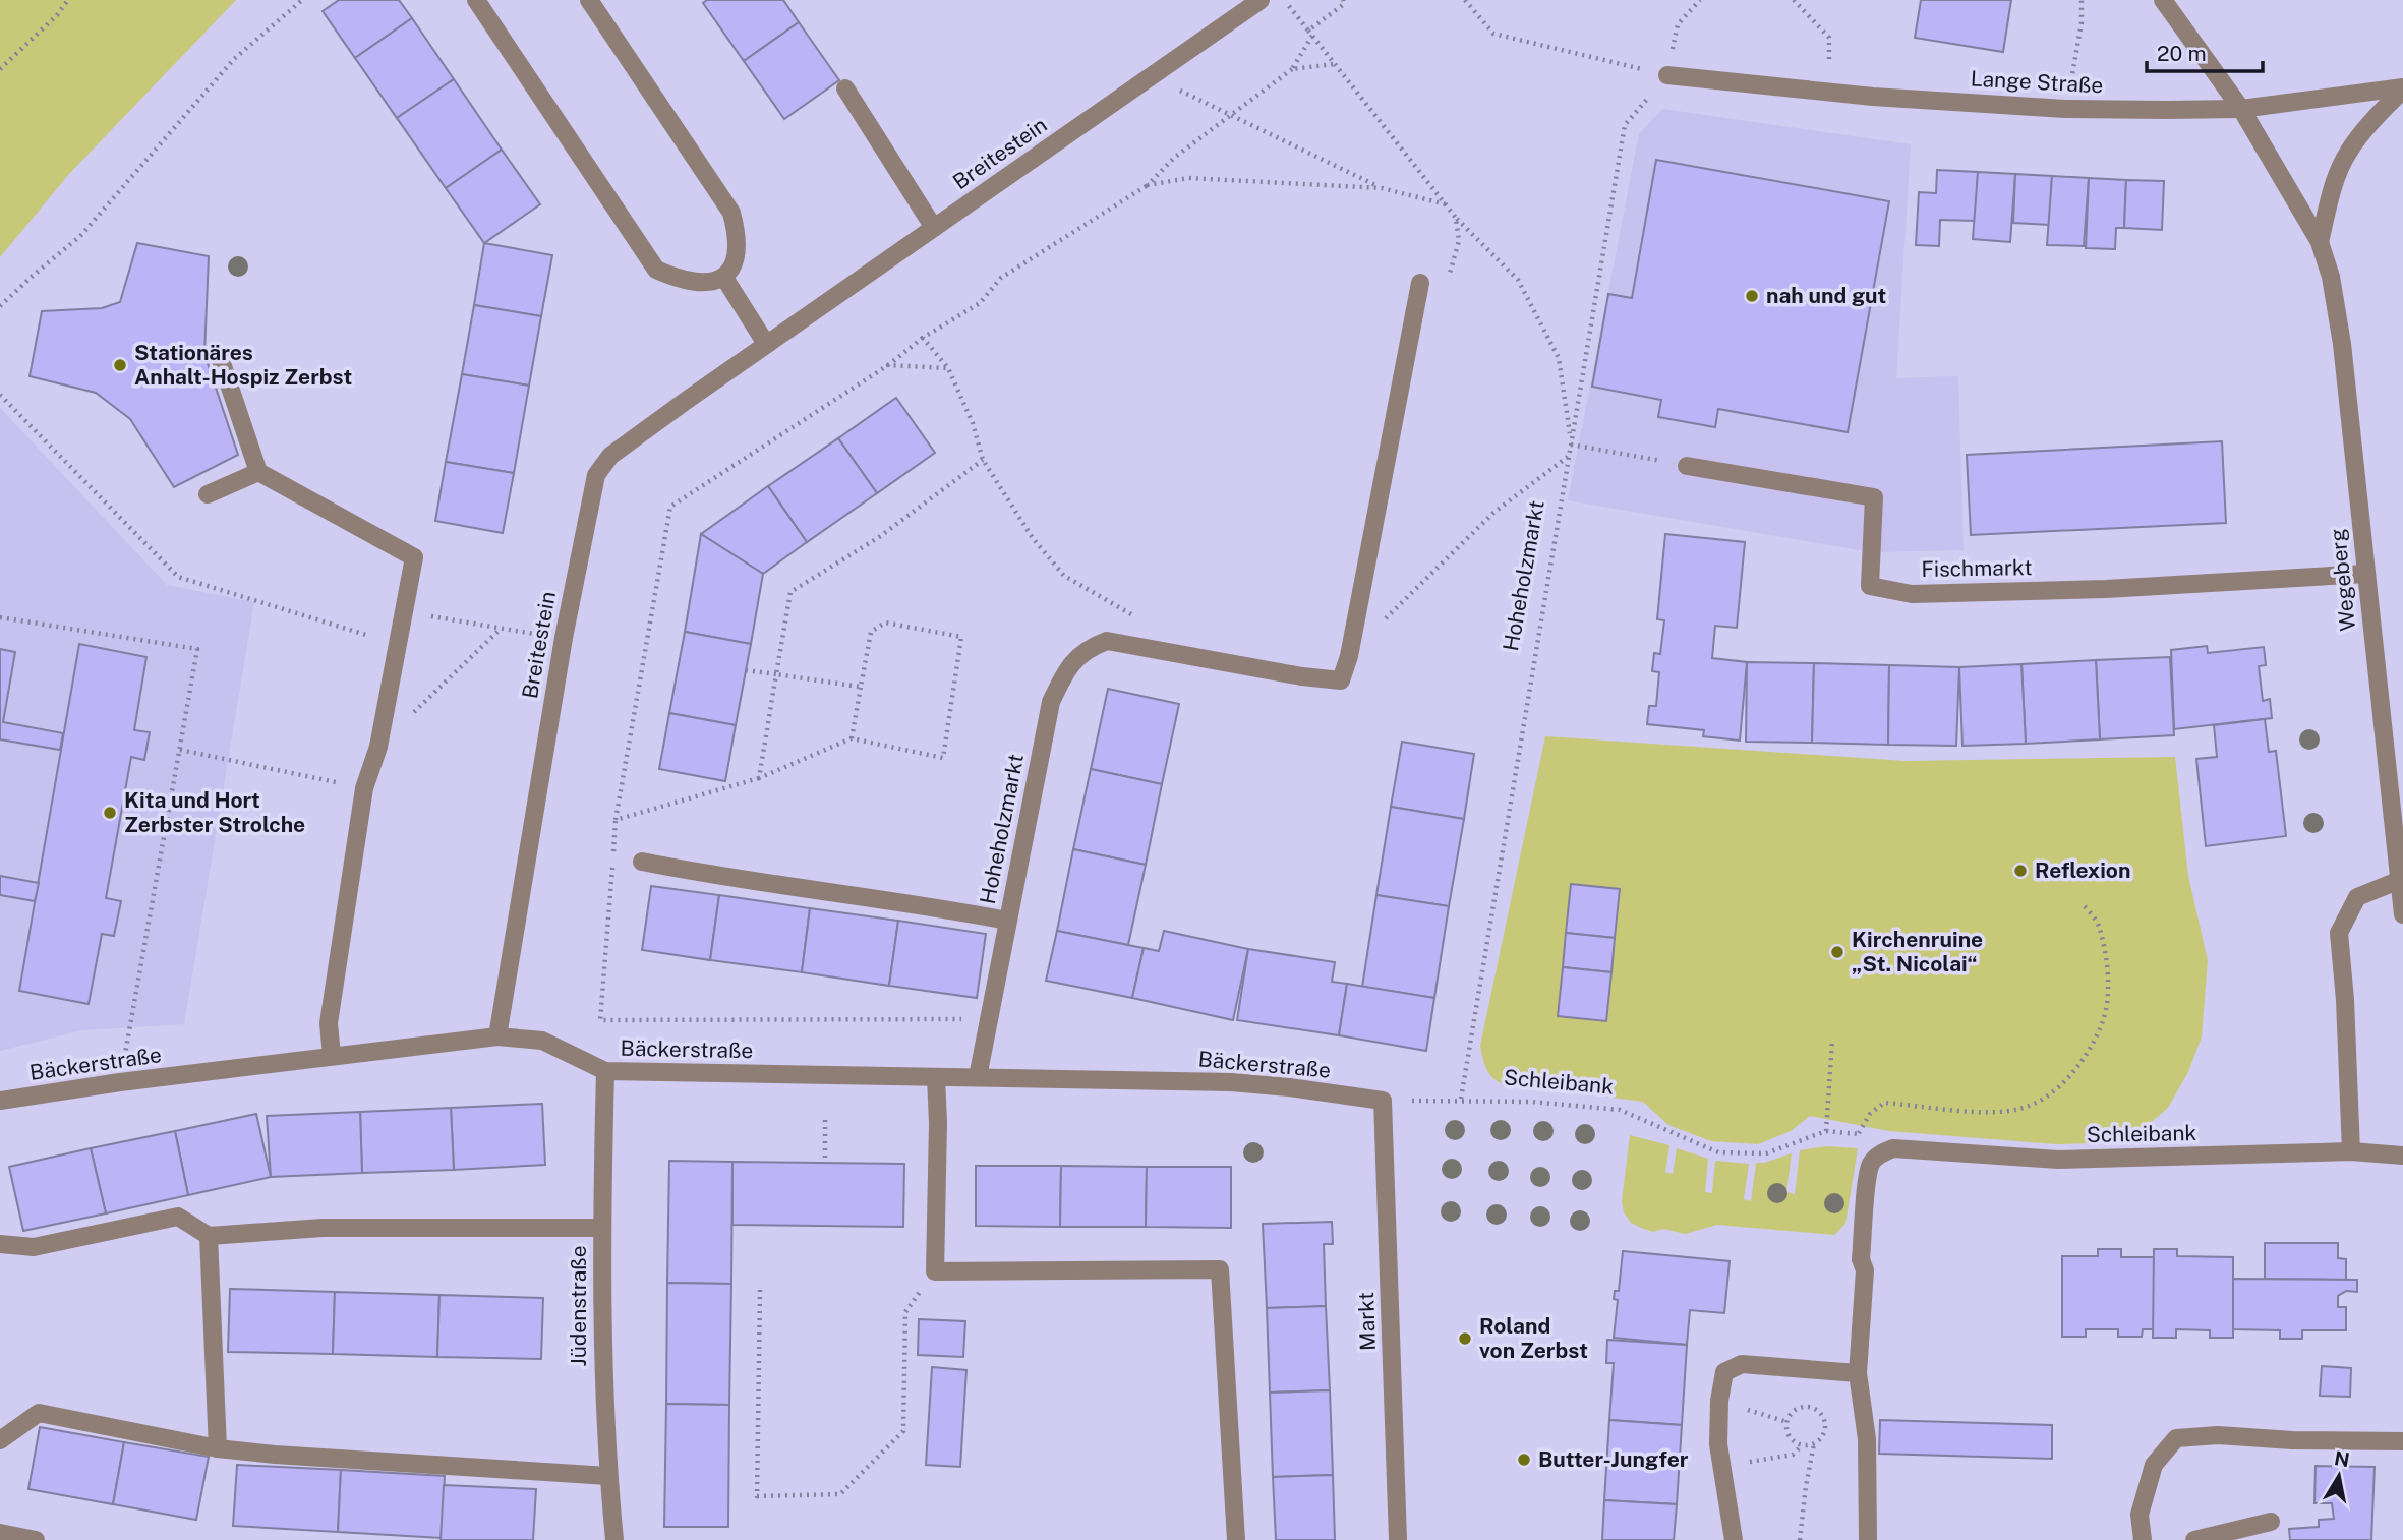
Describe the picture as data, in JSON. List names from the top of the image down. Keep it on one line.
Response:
{"streets":{"street":["Lange Straße","Breitestein","Fischmarkt","Hoheholzmarkt","Wegeberg","Bäckerstraße","Schleibank","Jüdenstraße","Markt"]},"crossings":[["Lange Straße","Hoheholzmarkt"],["Lange Straße","Wegeberg"],["Breitestein","Bäckerstraße"],["Fischmarkt","Wegeberg"],["Hoheholzmarkt","Bäckerstraße"],["Hoheholzmarkt","Schleibank"],["Bäckerstraße","Schleibank"],["Bäckerstraße","Jüdenstraße"],["Bäckerstraße","Markt"],["Schleibank","Markt"]],"places":["nah und gut","Stationäres Anhalt-Hospiz Zerbst","Kita und Hort Zerbster Strolche","Reflexion","Kirchenruine „St. Nicolai“","Roland von Zerbst","Butter-Jungfer"],"scale_bar":"20 m","north":"top"}
